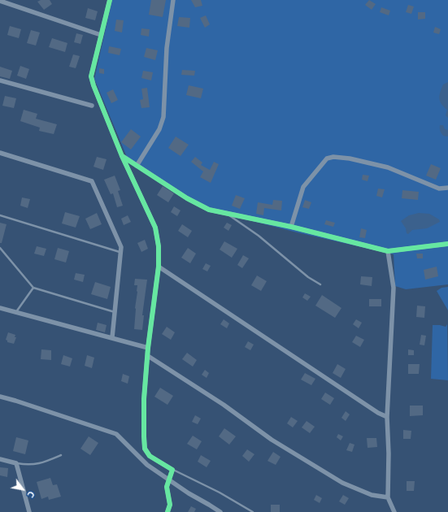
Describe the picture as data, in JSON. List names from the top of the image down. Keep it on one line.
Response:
{"north":"bottom right"}
